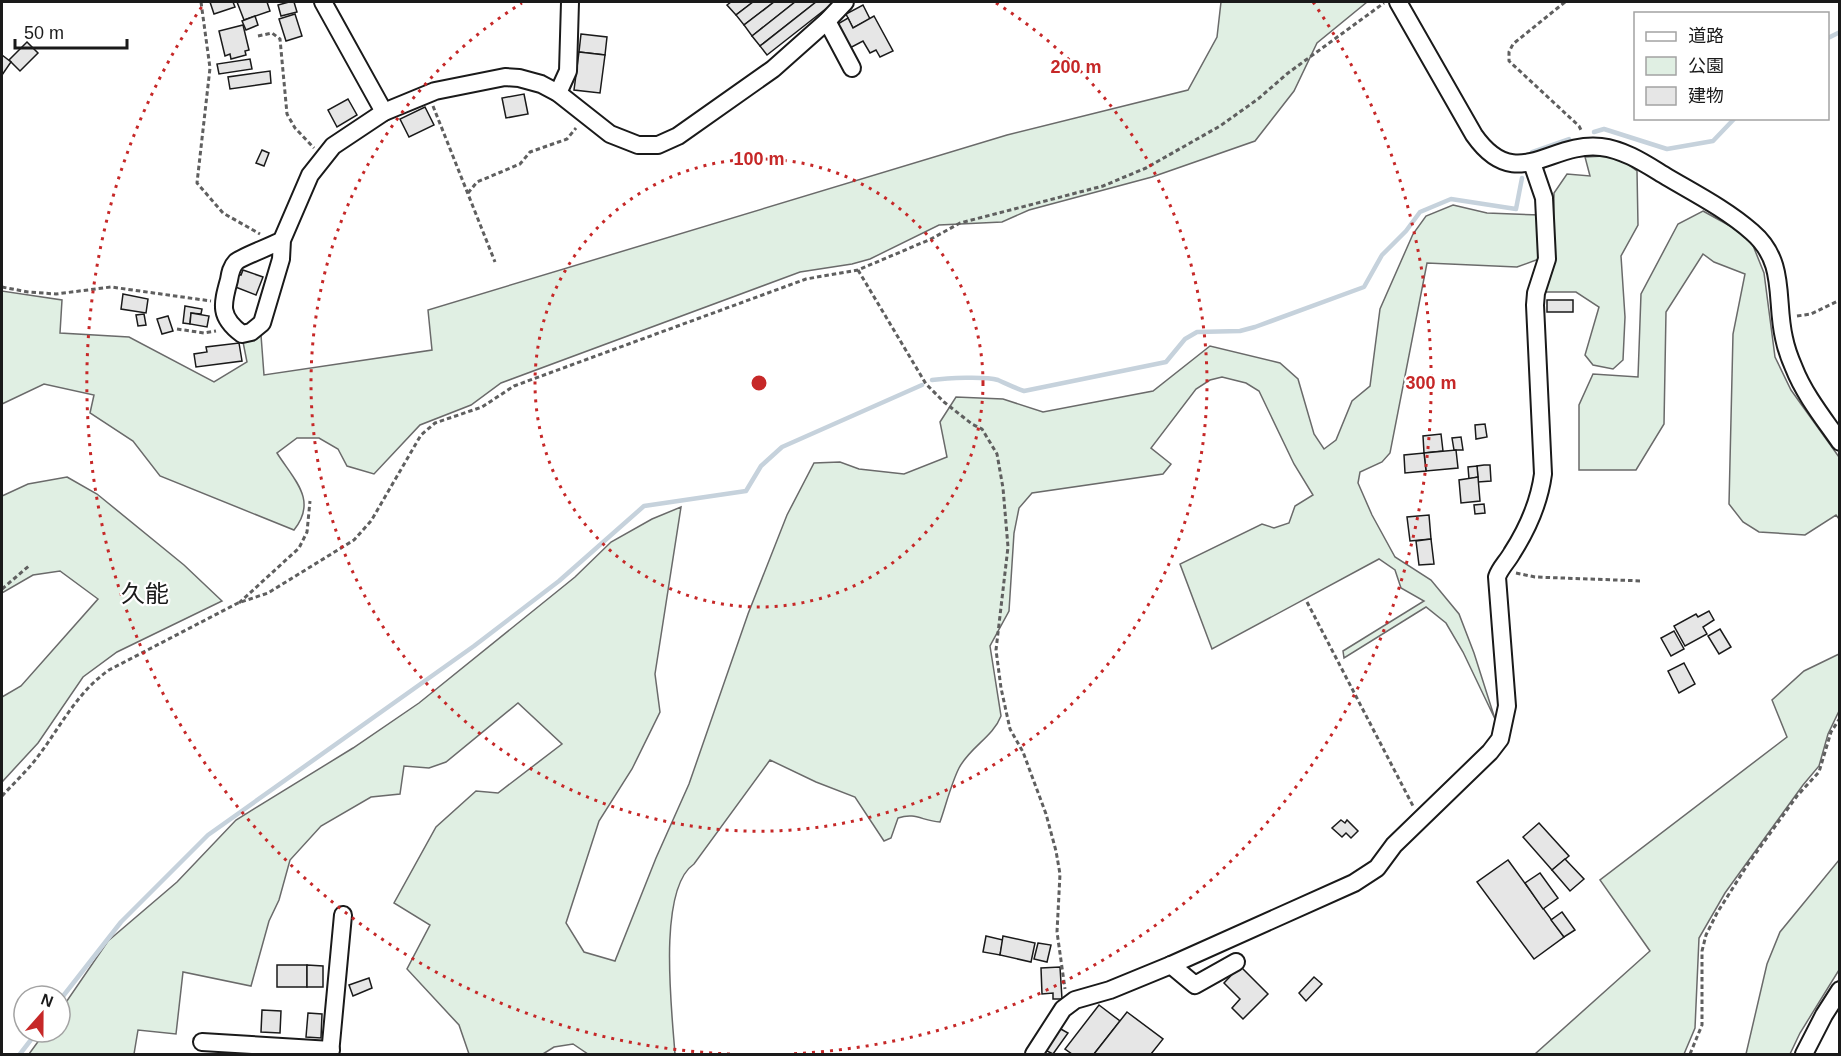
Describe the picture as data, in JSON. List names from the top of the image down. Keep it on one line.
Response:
{"districts":["久能"],"legend":["道路","公園","建物"],"scale_bar":"50 m","north":"top","rings":["200 m","100 m","300 m"]}
